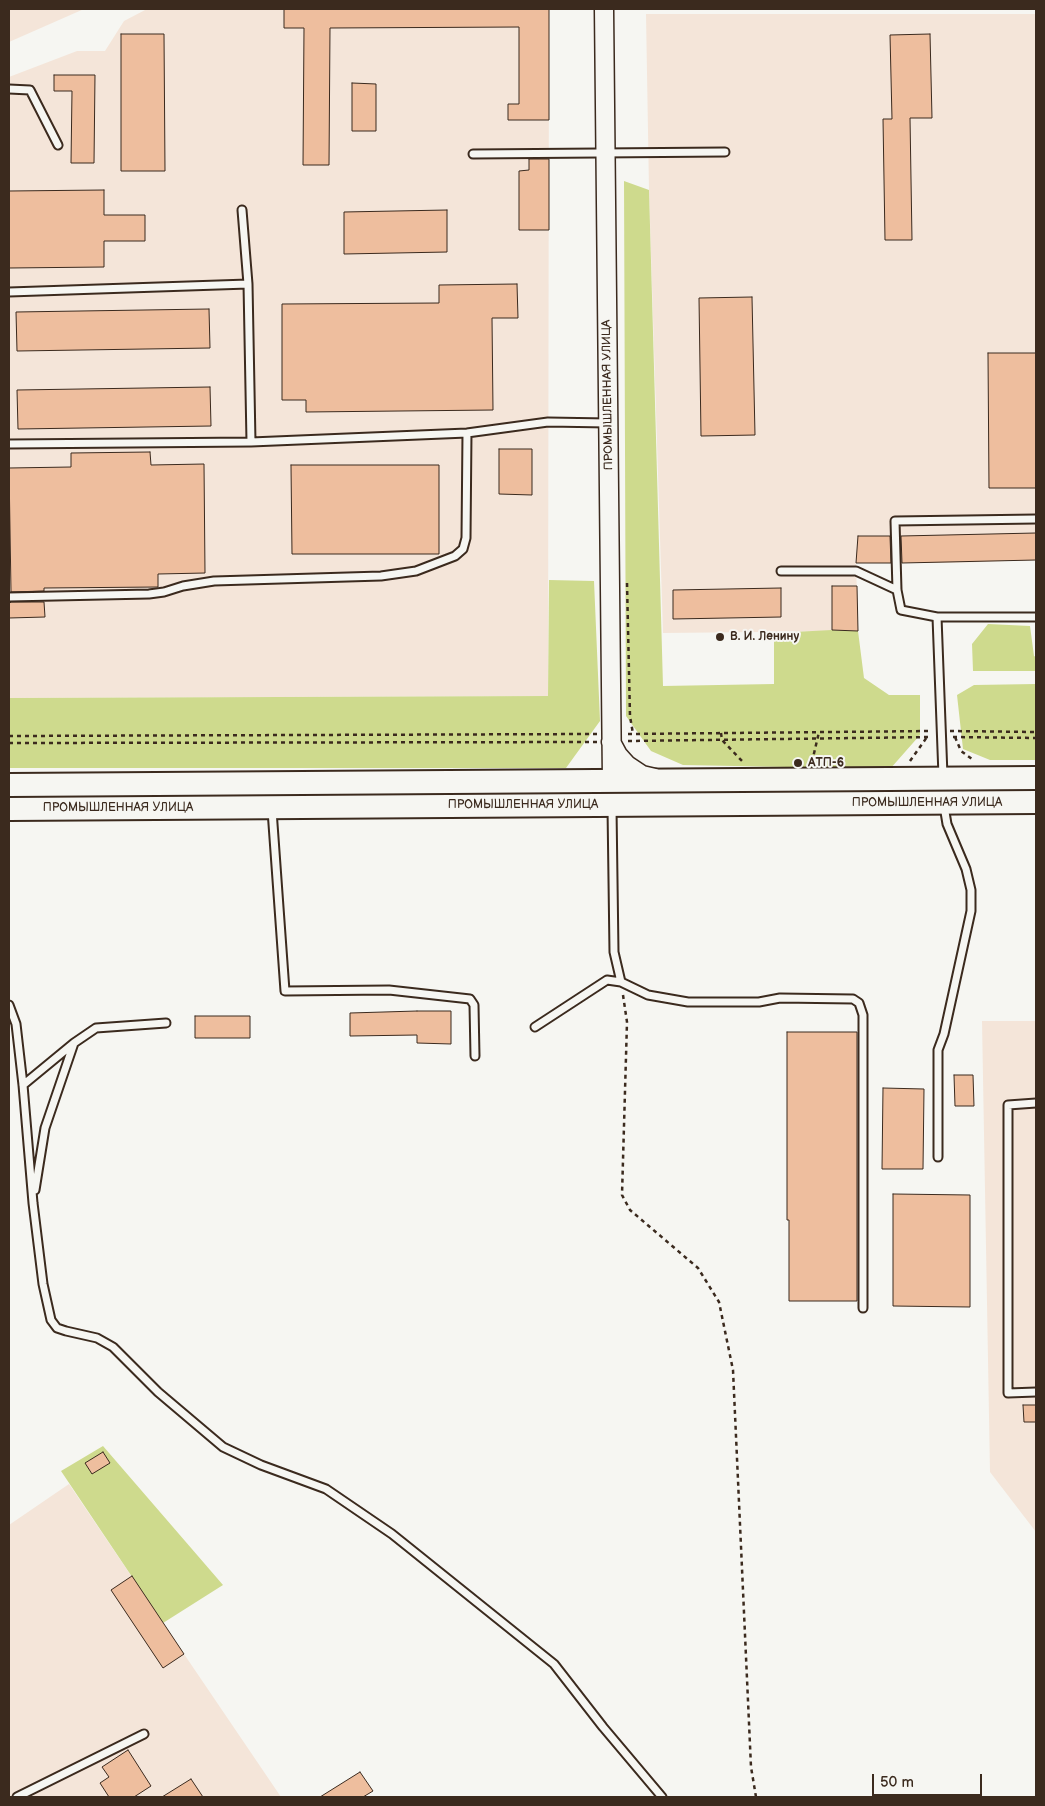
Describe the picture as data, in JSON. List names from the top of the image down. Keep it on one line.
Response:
{"streets":{"main road":["ПРОМЫШЛЕННАЯ УЛИЦА"]},"places":["В. И. Ленину","АТП-6"],"scale_bar":"50 m"}
